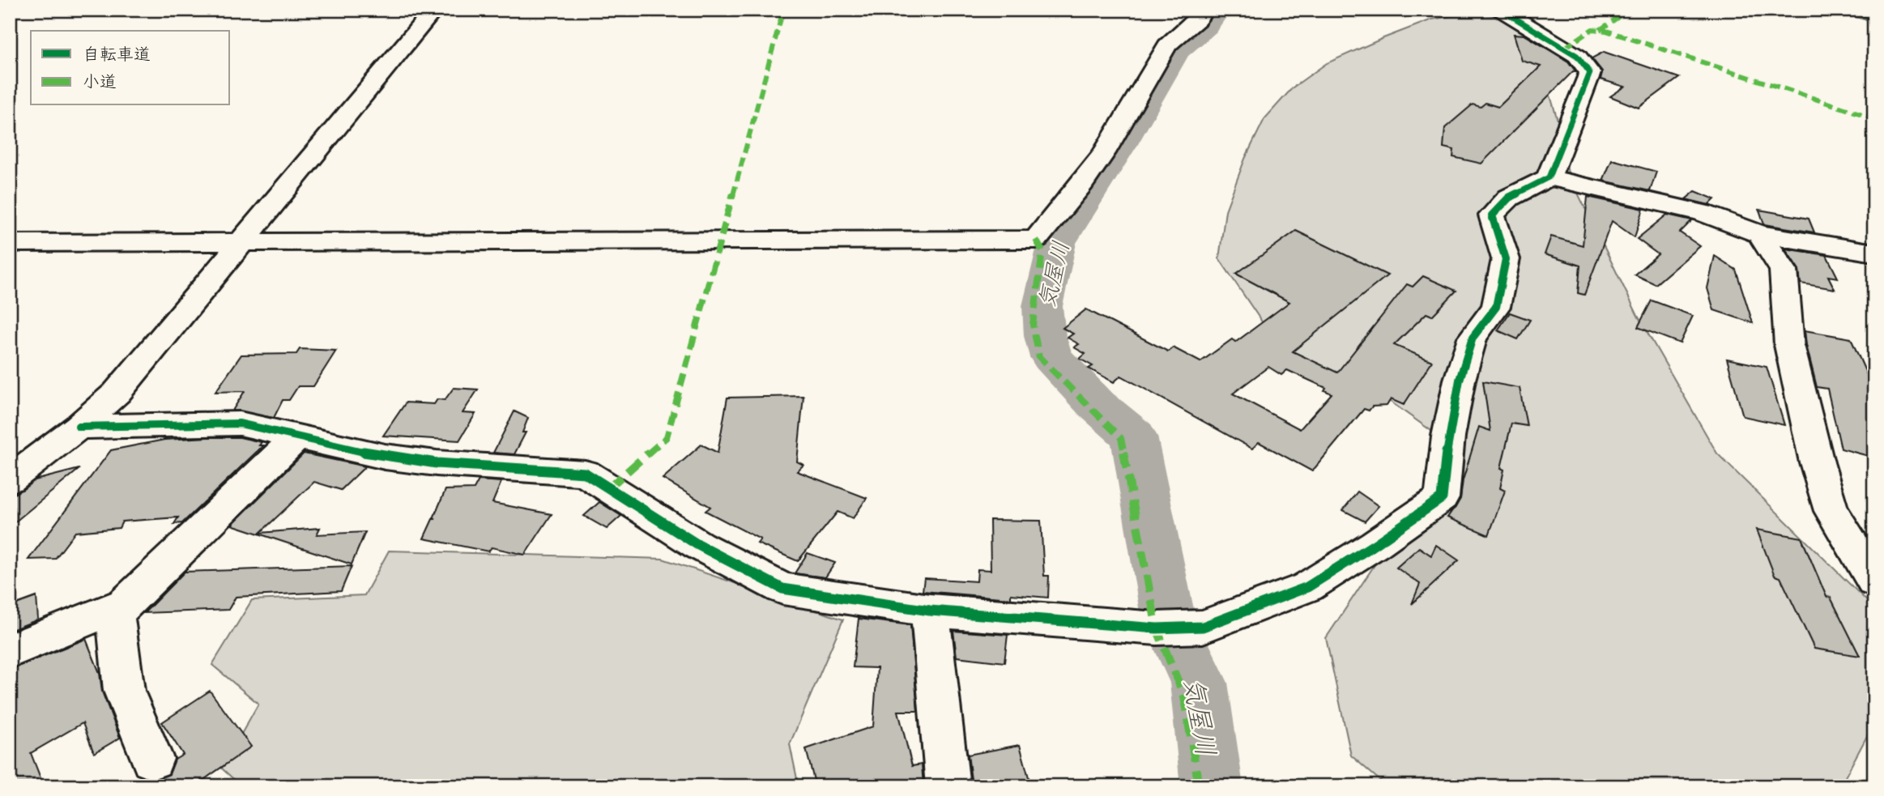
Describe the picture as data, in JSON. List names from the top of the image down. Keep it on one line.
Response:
{"water":["気屋川"],"legend":["自転車道","小道"]}
